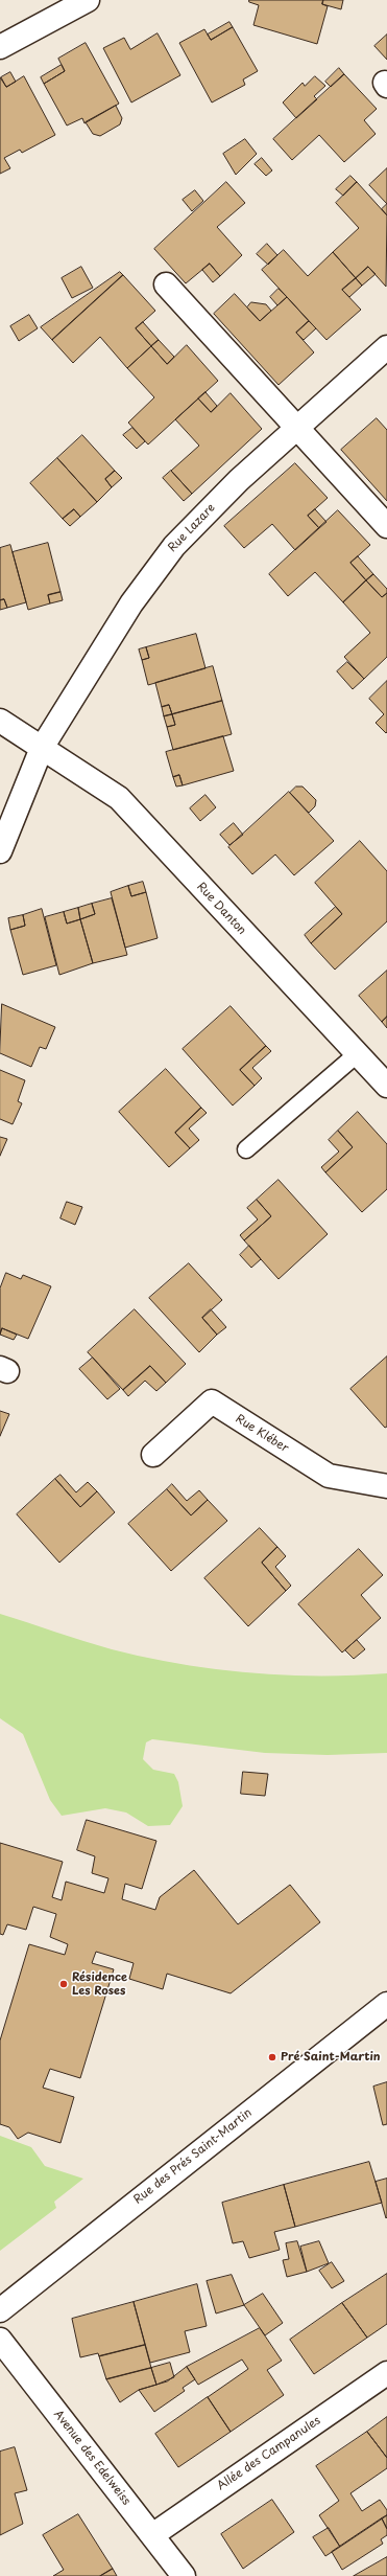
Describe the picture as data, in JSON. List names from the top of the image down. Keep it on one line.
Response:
{"streets":{"street":["Rue Lazare","Rue Danton","Rue Kléber","Rue des Prés Saint-Martin","Allée des Campanules","Avenue des Edelweiss"]},"crossings":[["Rue Lazare","Rue Danton"],["Allée des Campanules","Avenue des Edelweiss"]],"places":["Résidence Les Roses","Pré Saint-Martin"]}
